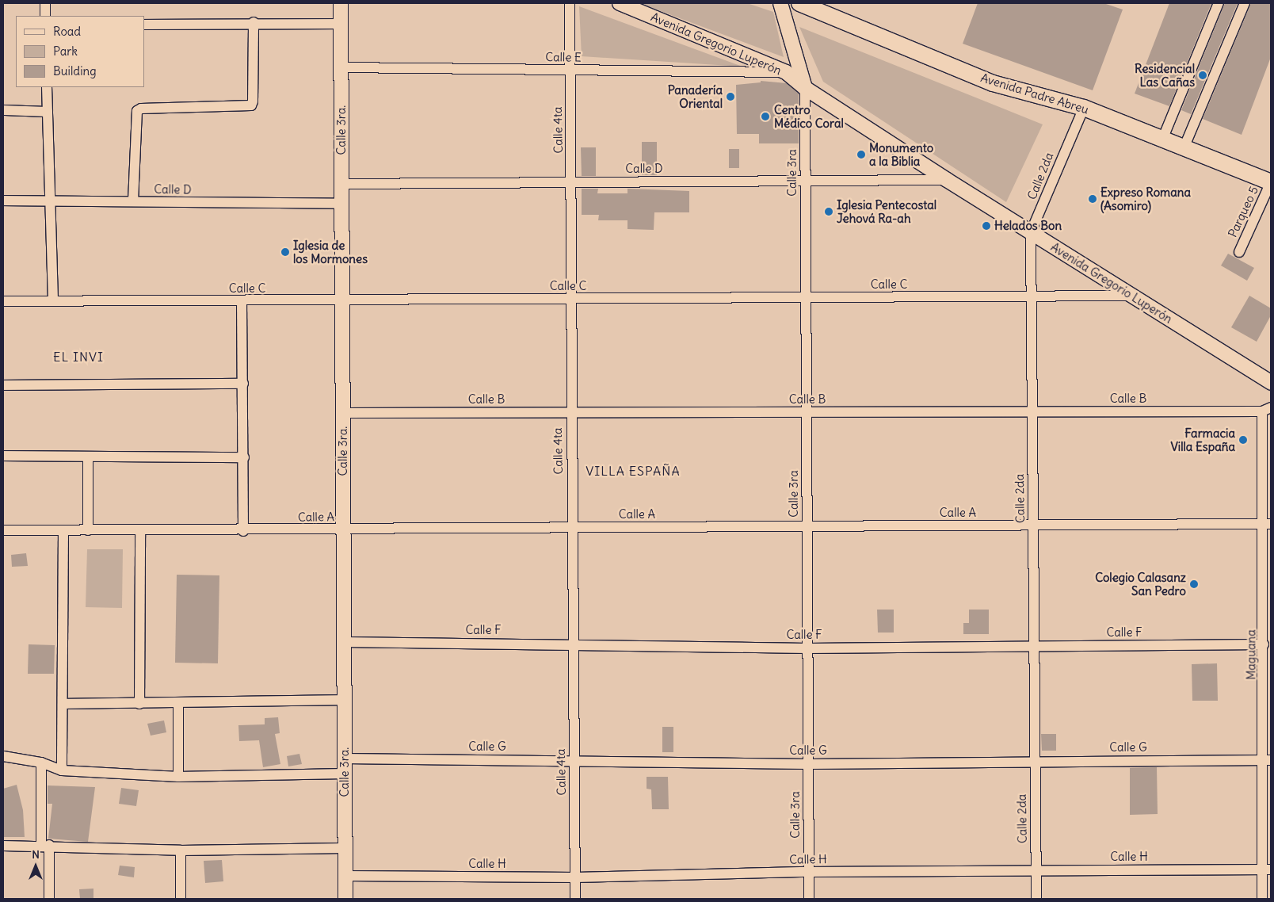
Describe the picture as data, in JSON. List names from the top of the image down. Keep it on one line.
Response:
{"streets":{"main road":["Avenida Gregorio Luperón","Avenida Padre Abreu","Calle 3ra."],"street":["Calle E","Calle 4ta","Calle D","Calle 3ra","Calle 2da","Parqueo 5","Calle C","Calle B","Calle A","Calle F","Maguana","Calle G","Calle H"]},"crossings":[["Avenida Gregorio Luperón","Calle E"],["Avenida Gregorio Luperón","Calle D"],["Avenida Gregorio Luperón","Calle 3ra"],["Avenida Gregorio Luperón","Calle 2da"],["Avenida Gregorio Luperón","Calle C"],["Calle E","Calle 3ra."],["Calle E","Calle 4ta"],["Avenida Padre Abreu","Calle 2da"],["Avenida Padre Abreu","Parqueo 5"],["Calle 3ra.","Calle D"],["Calle 3ra.","Calle C"],["Calle 3ra.","Calle B"],["Calle 3ra.","Calle A"],["Calle 3ra.","Calle F"],["Calle 3ra.","Calle G"],["Calle 3ra.","Calle H"],["Calle 4ta","Calle D"],["Calle 4ta","Calle C"],["Calle 4ta","Calle B"],["Calle 4ta","Calle A"],["Calle 4ta","Calle F"],["Calle 4ta","Calle G"],["Calle 4ta","Calle H"],["Calle D","Calle 3ra"],["Calle 3ra","Calle C"],["Calle 3ra","Calle B"],["Calle 3ra","Calle A"],["Calle 3ra","Calle F"],["Calle 3ra","Calle G"],["Calle 3ra","Calle H"],["Calle 2da","Calle C"],["Calle 2da","Calle B"],["Calle 2da","Calle A"],["Calle 2da","Calle F"],["Calle 2da","Calle G"],["Calle 2da","Calle H"],["Calle B","Maguana"],["Calle A","Maguana"],["Calle F","Maguana"],["Maguana","Calle G"],["Maguana","Calle H"]],"districts":["EL INVI","VILLA ESPAÑA"],"places":["Residencial Las Cañas","Panadería Oriental","Centro Médico Coral","Monumento a la Biblia","Expreso Romana (Asomiro)","Iglesia Pentecostal Jehová Ra-ah","Helados Bon","Iglesia de los Mormones","Farmacia Villa España","Colegio Calasanz San Pedro"],"legend":["Road","Park","Building"],"north":"top"}
